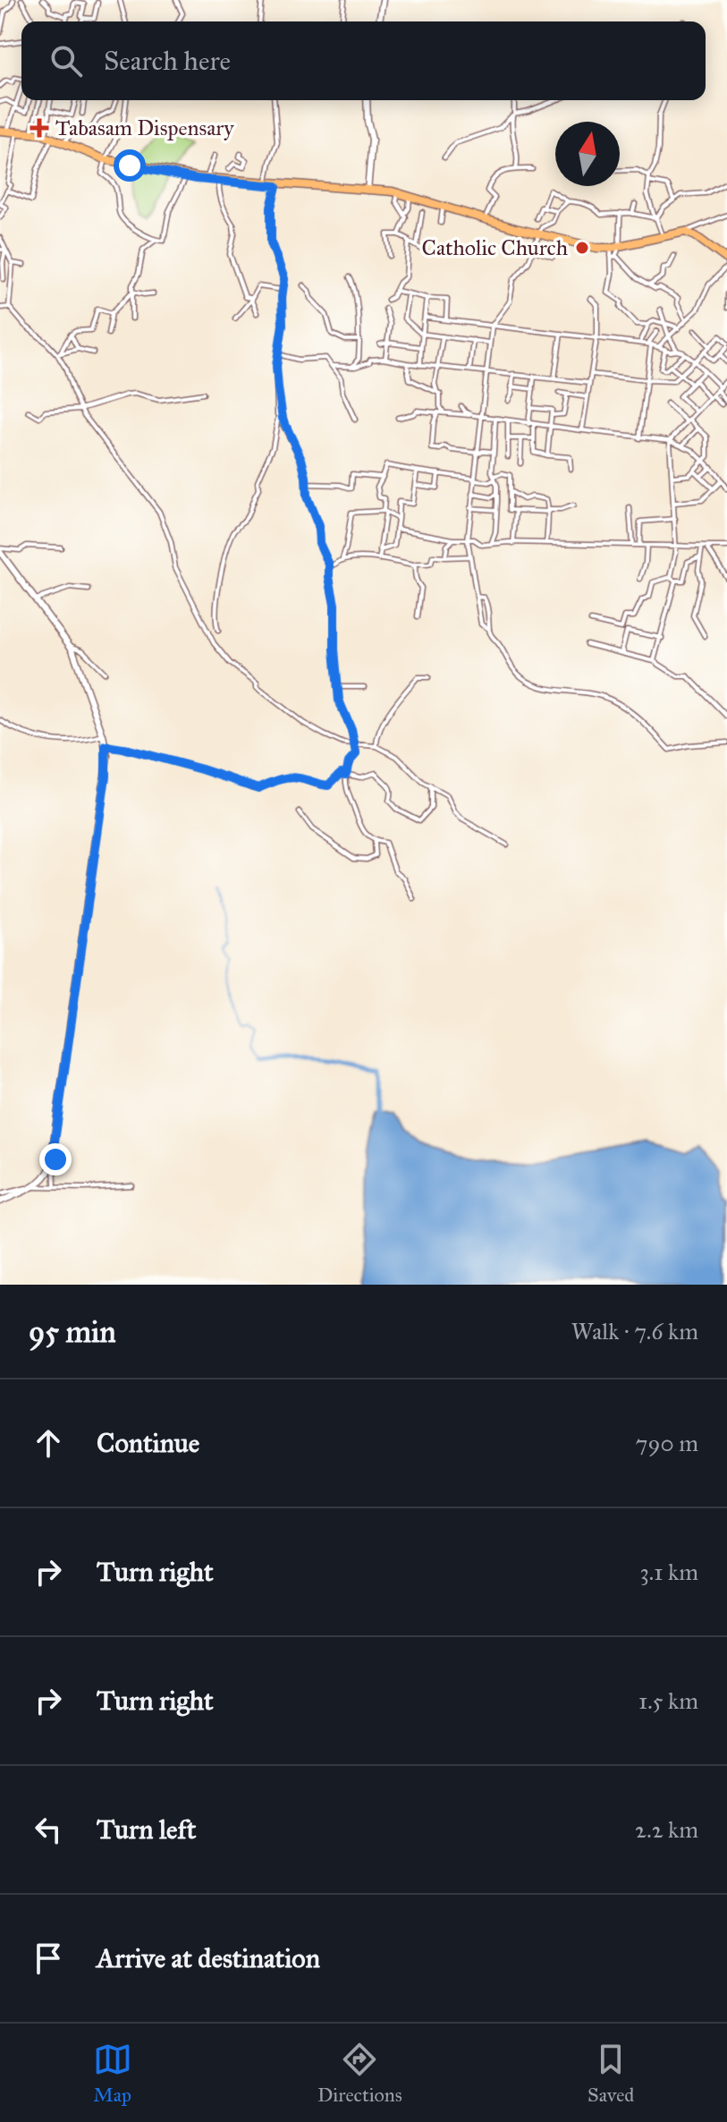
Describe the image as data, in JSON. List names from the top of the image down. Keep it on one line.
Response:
{"places":{"health":["Tabasam Dispensary"],"other":["Catholic Church"]},"north":"top","page":{"search":"Search here","heading":["95 min","Walk · 7.6 km"],"list":[["Continue","790 m"],["Turn right","3.1 km"],["Turn right","1.5 km"],["Turn left","2.2 km"],"Arrive at destination"],"nav":["Map","Directions","Saved"]}}
